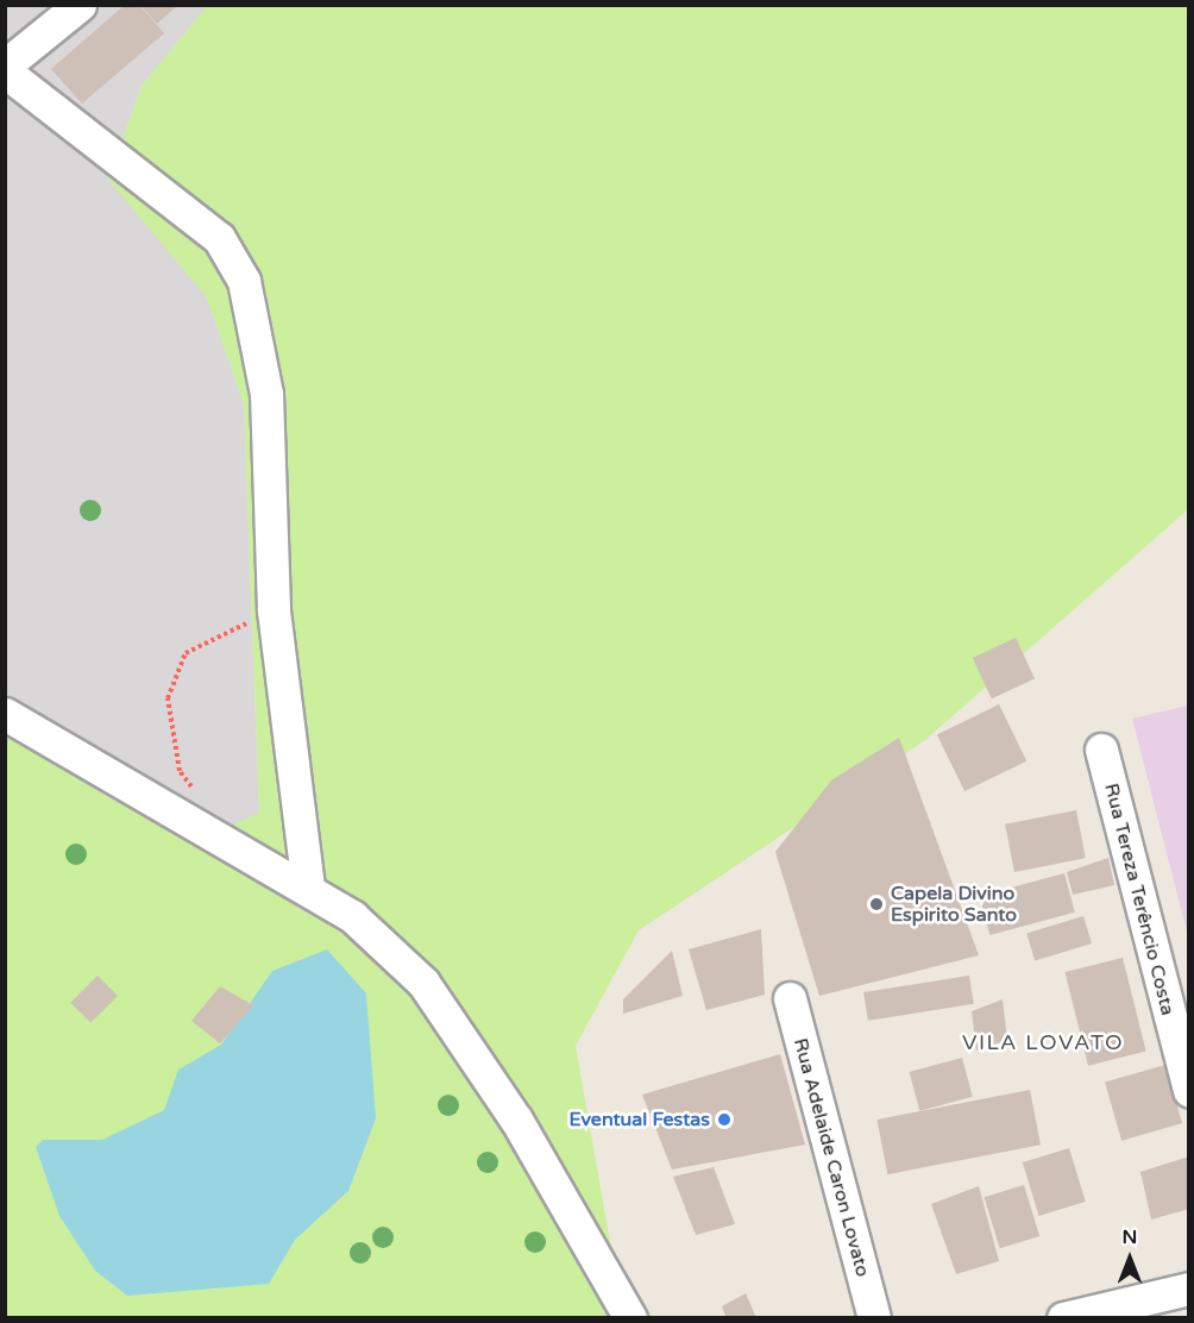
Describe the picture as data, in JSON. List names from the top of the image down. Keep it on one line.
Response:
{"streets":{"street":["Rua Tereza Terêncio Costa","Rua Adelaide Caron Lovato"]},"districts":["VILA LOVATO"],"places":["Capela Divino Espirito Santo","Eventual Festas"],"north":"top"}
